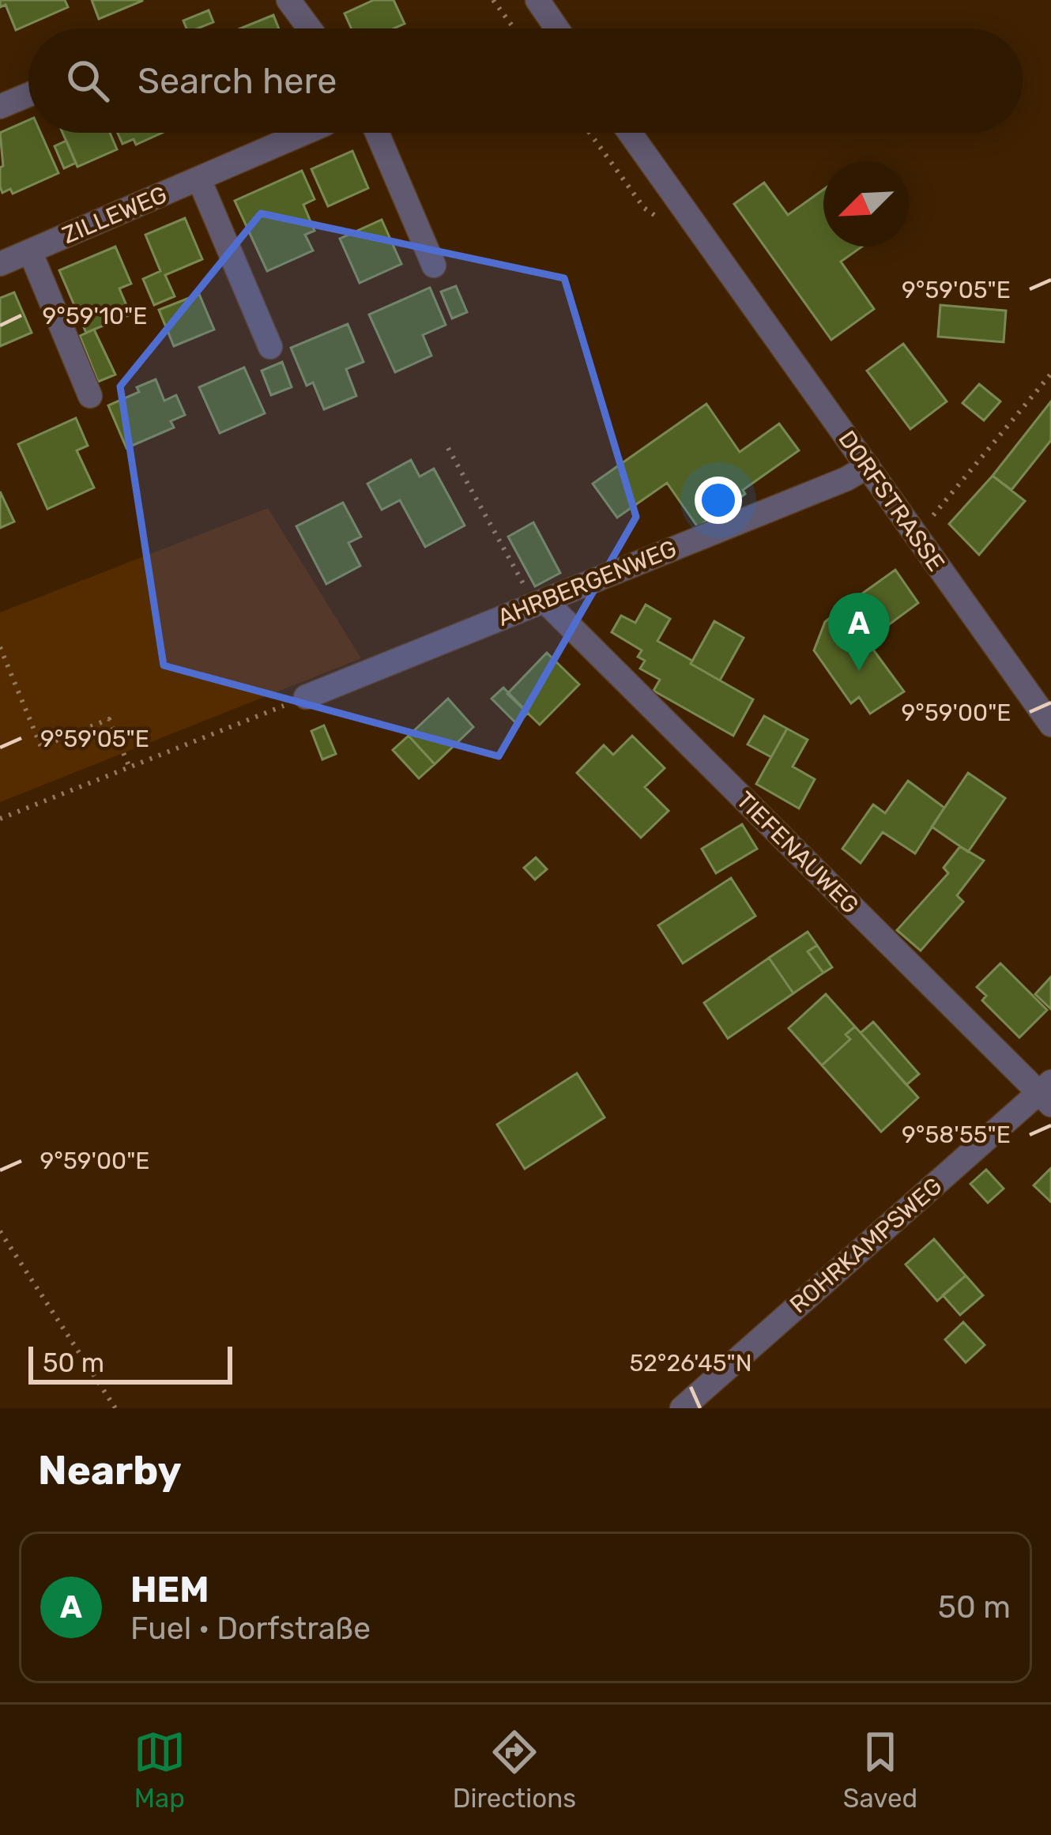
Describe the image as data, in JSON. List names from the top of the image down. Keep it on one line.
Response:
{"streets":{"street":["ZILLEWEG","DORFSTRASSE","AHRBERGENWEG","TIEFENAUWEG","ROHRKAMPSWEG"]},"crossings":[["DORFSTRASSE","AHRBERGENWEG"],["AHRBERGENWEG","TIEFENAUWEG"],["TIEFENAUWEG","ROHRKAMPSWEG"]],"scale_bar":"50 m","north":"bottom left","page":{"search":"Search here","pins":"A","scale":"50 m","heading":"Nearby","list":[{"mark":"A","name":"HEM","note":"Fuel · Dorfstraße","value":"50 m"}],"nav":["Map","Directions","Saved"]},"coordinates":["9°59'05\"E","9°59'10\"E","9°59'00\"E","9°58'55\"E","52°26'45\"N"]}
